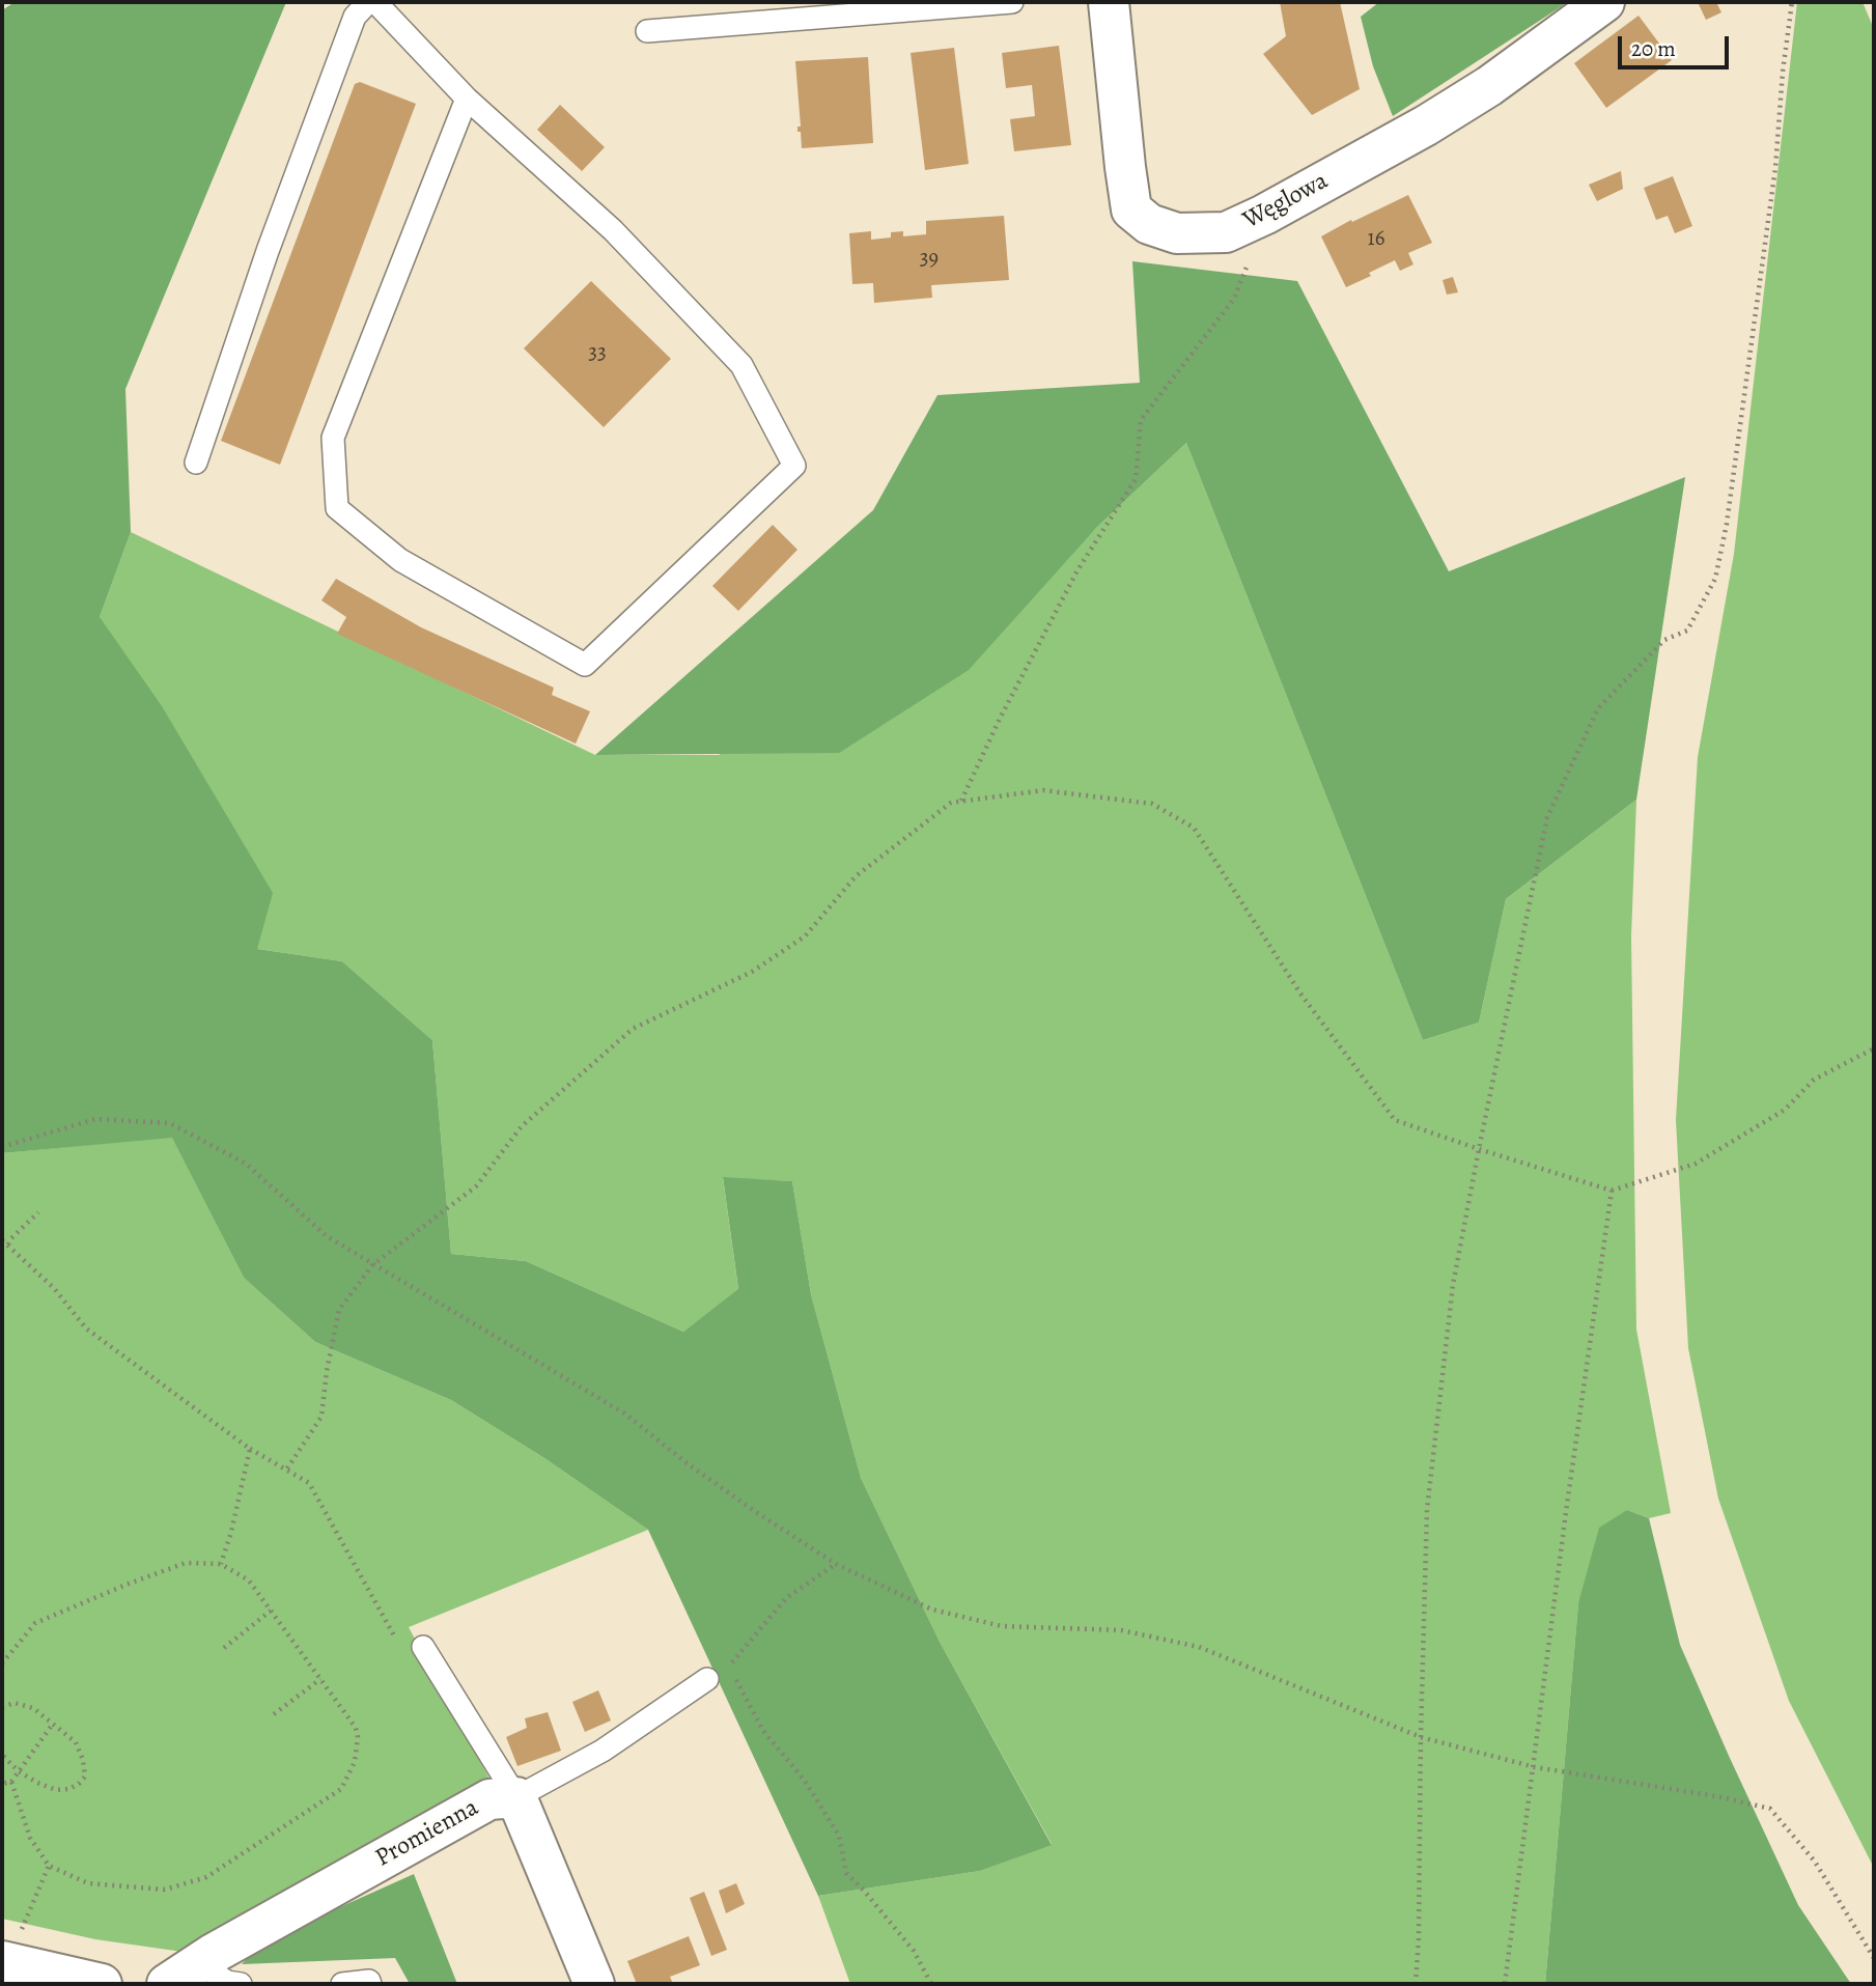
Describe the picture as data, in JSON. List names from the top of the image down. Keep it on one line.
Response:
{"streets":{"street":["Węglowa","Promienna"]},"house_numbers":["16","39","33"],"scale_bar":"20 m"}
